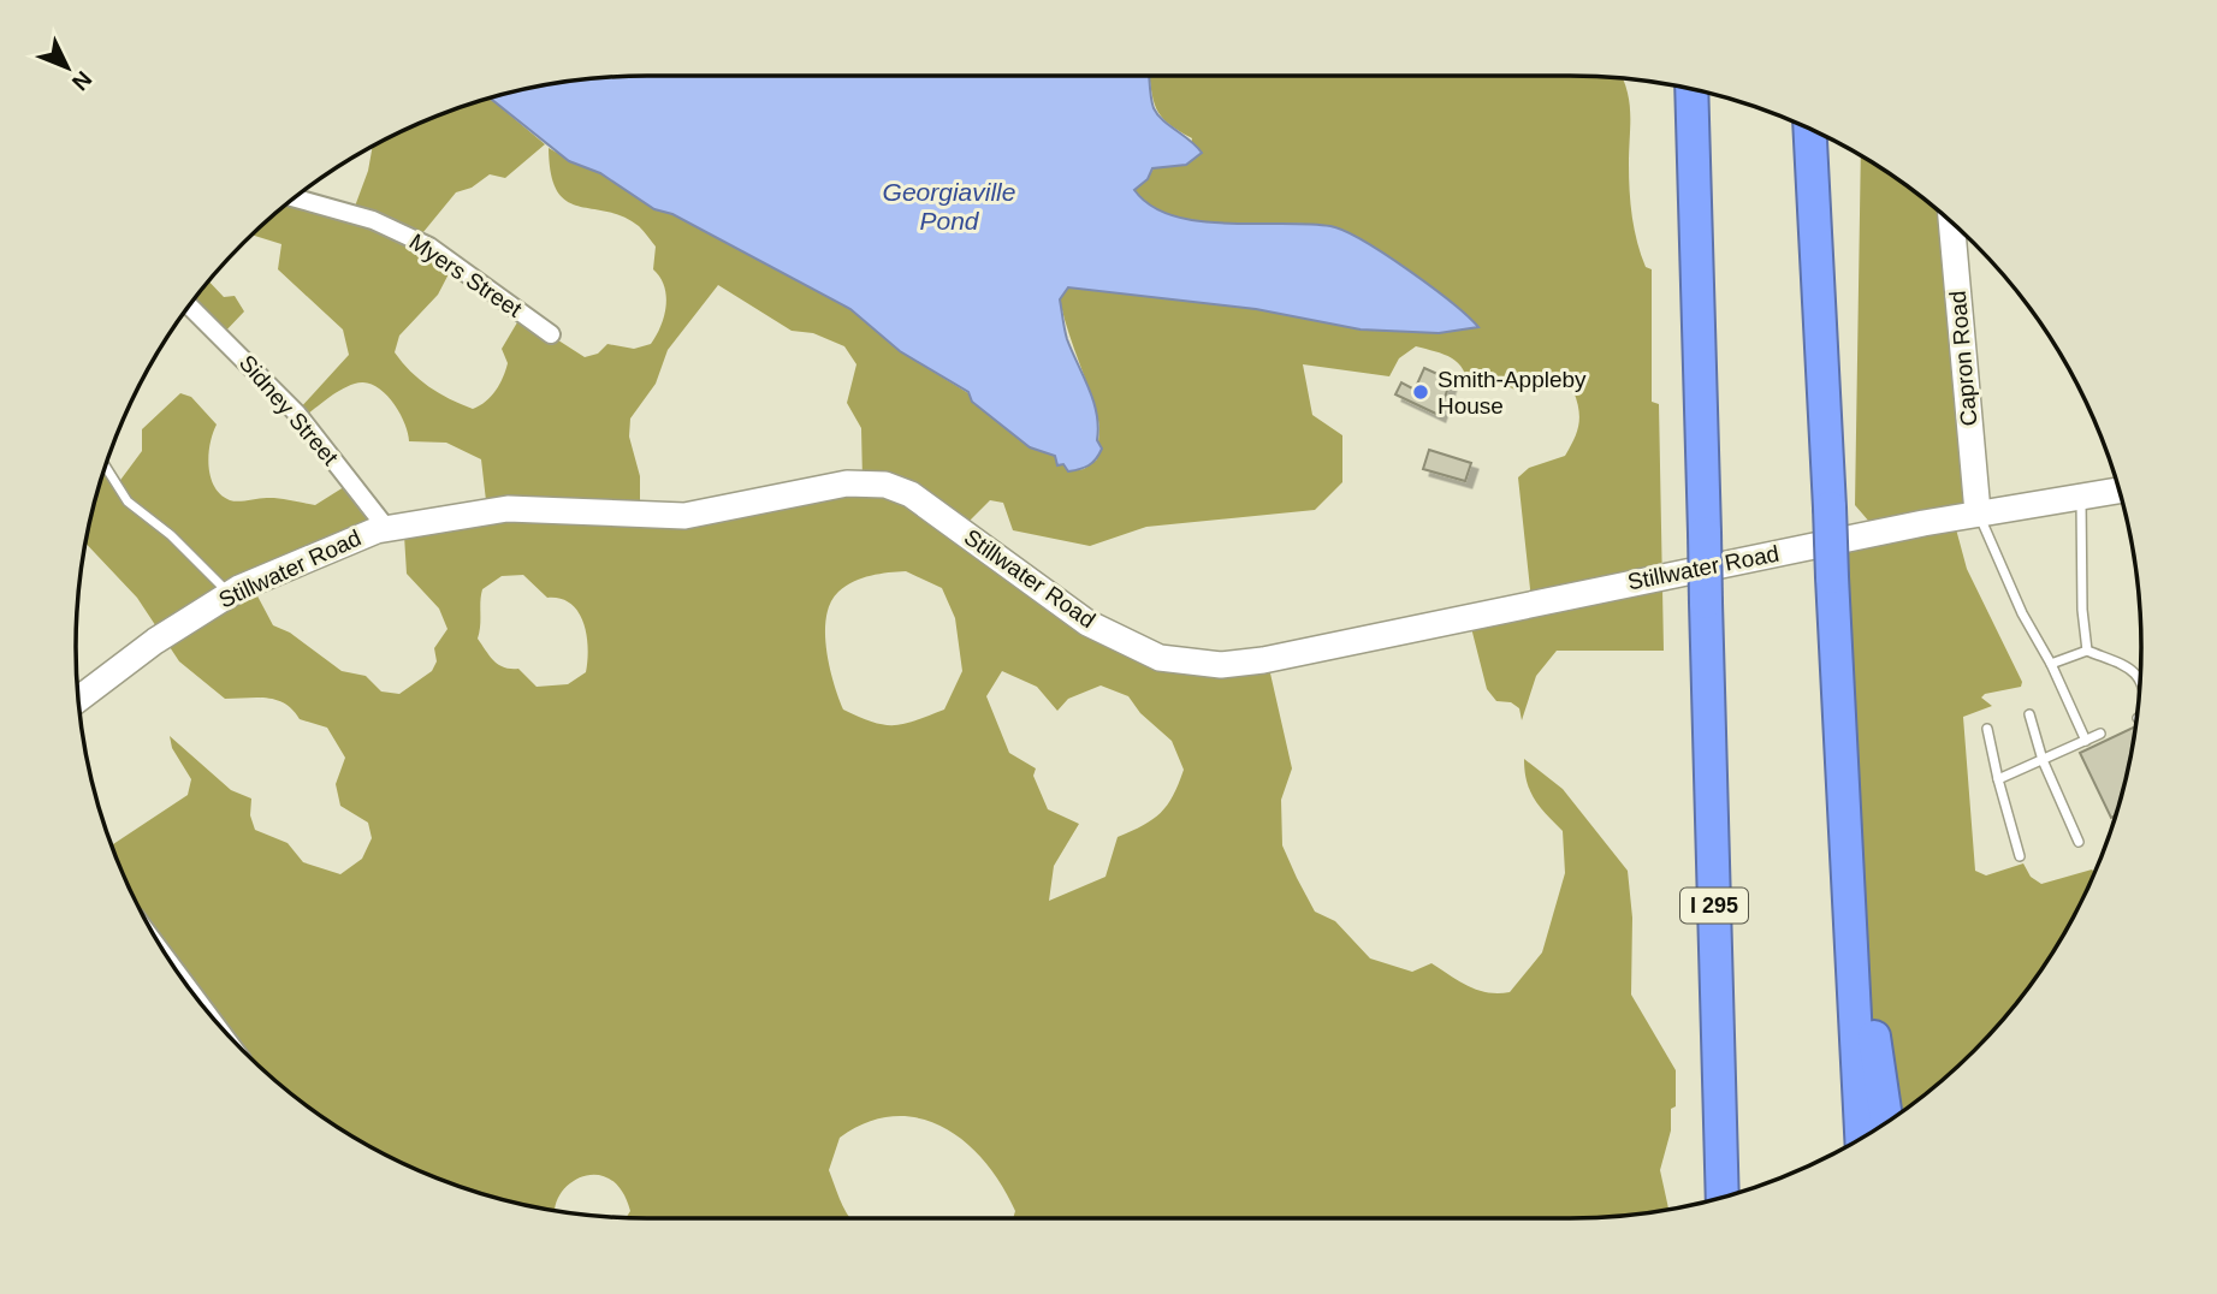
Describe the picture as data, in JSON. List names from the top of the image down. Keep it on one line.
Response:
{"streets":{"highway":["I 295"],"street":["Myers Street","Capron Road","Sidney Street","Stillwater Road"]},"crossings":[["Capron Road","Stillwater Road"],["Sidney Street","Stillwater Road"]],"water":["Georgiaville Pond"],"places":["Smith-Appleby House"],"north":"bottom right"}
